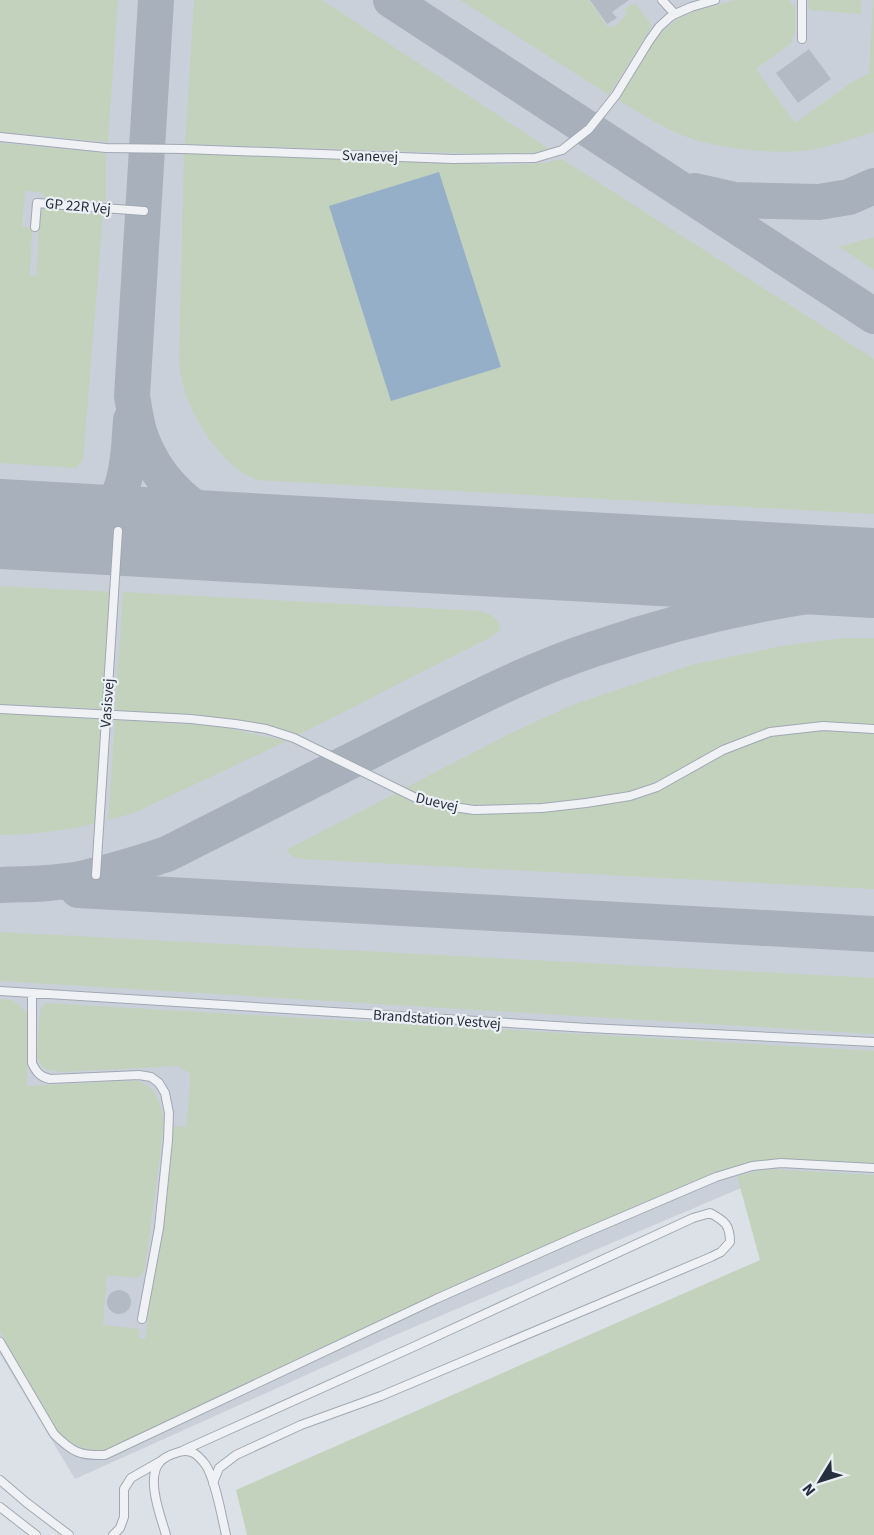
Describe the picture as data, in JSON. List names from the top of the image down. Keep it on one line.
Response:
{"streets":{"lane":["Svanevej","GP 22R Vej","Vasisvej","Duevej","Brandstation Vestvej"]},"crossings":[["Vasisvej","Duevej"]],"north":"bottom left"}
